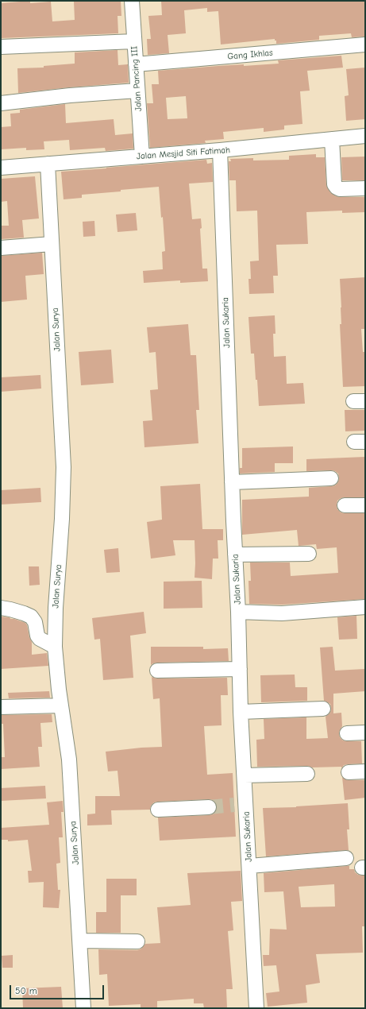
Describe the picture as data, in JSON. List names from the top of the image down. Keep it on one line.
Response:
{"streets":{"street":["Gang Ikhlas","Jalan Pancing III","Jalan Mesjid Siti Fatimah","Jalan Sukaria","Jalan Surya"]},"crossings":[["Gang Ikhlas","Jalan Pancing III"],["Jalan Pancing III","Jalan Mesjid Siti Fatimah"],["Jalan Mesjid Siti Fatimah","Jalan Sukaria"],["Jalan Mesjid Siti Fatimah","Jalan Surya"]],"scale_bar":"50 m"}
